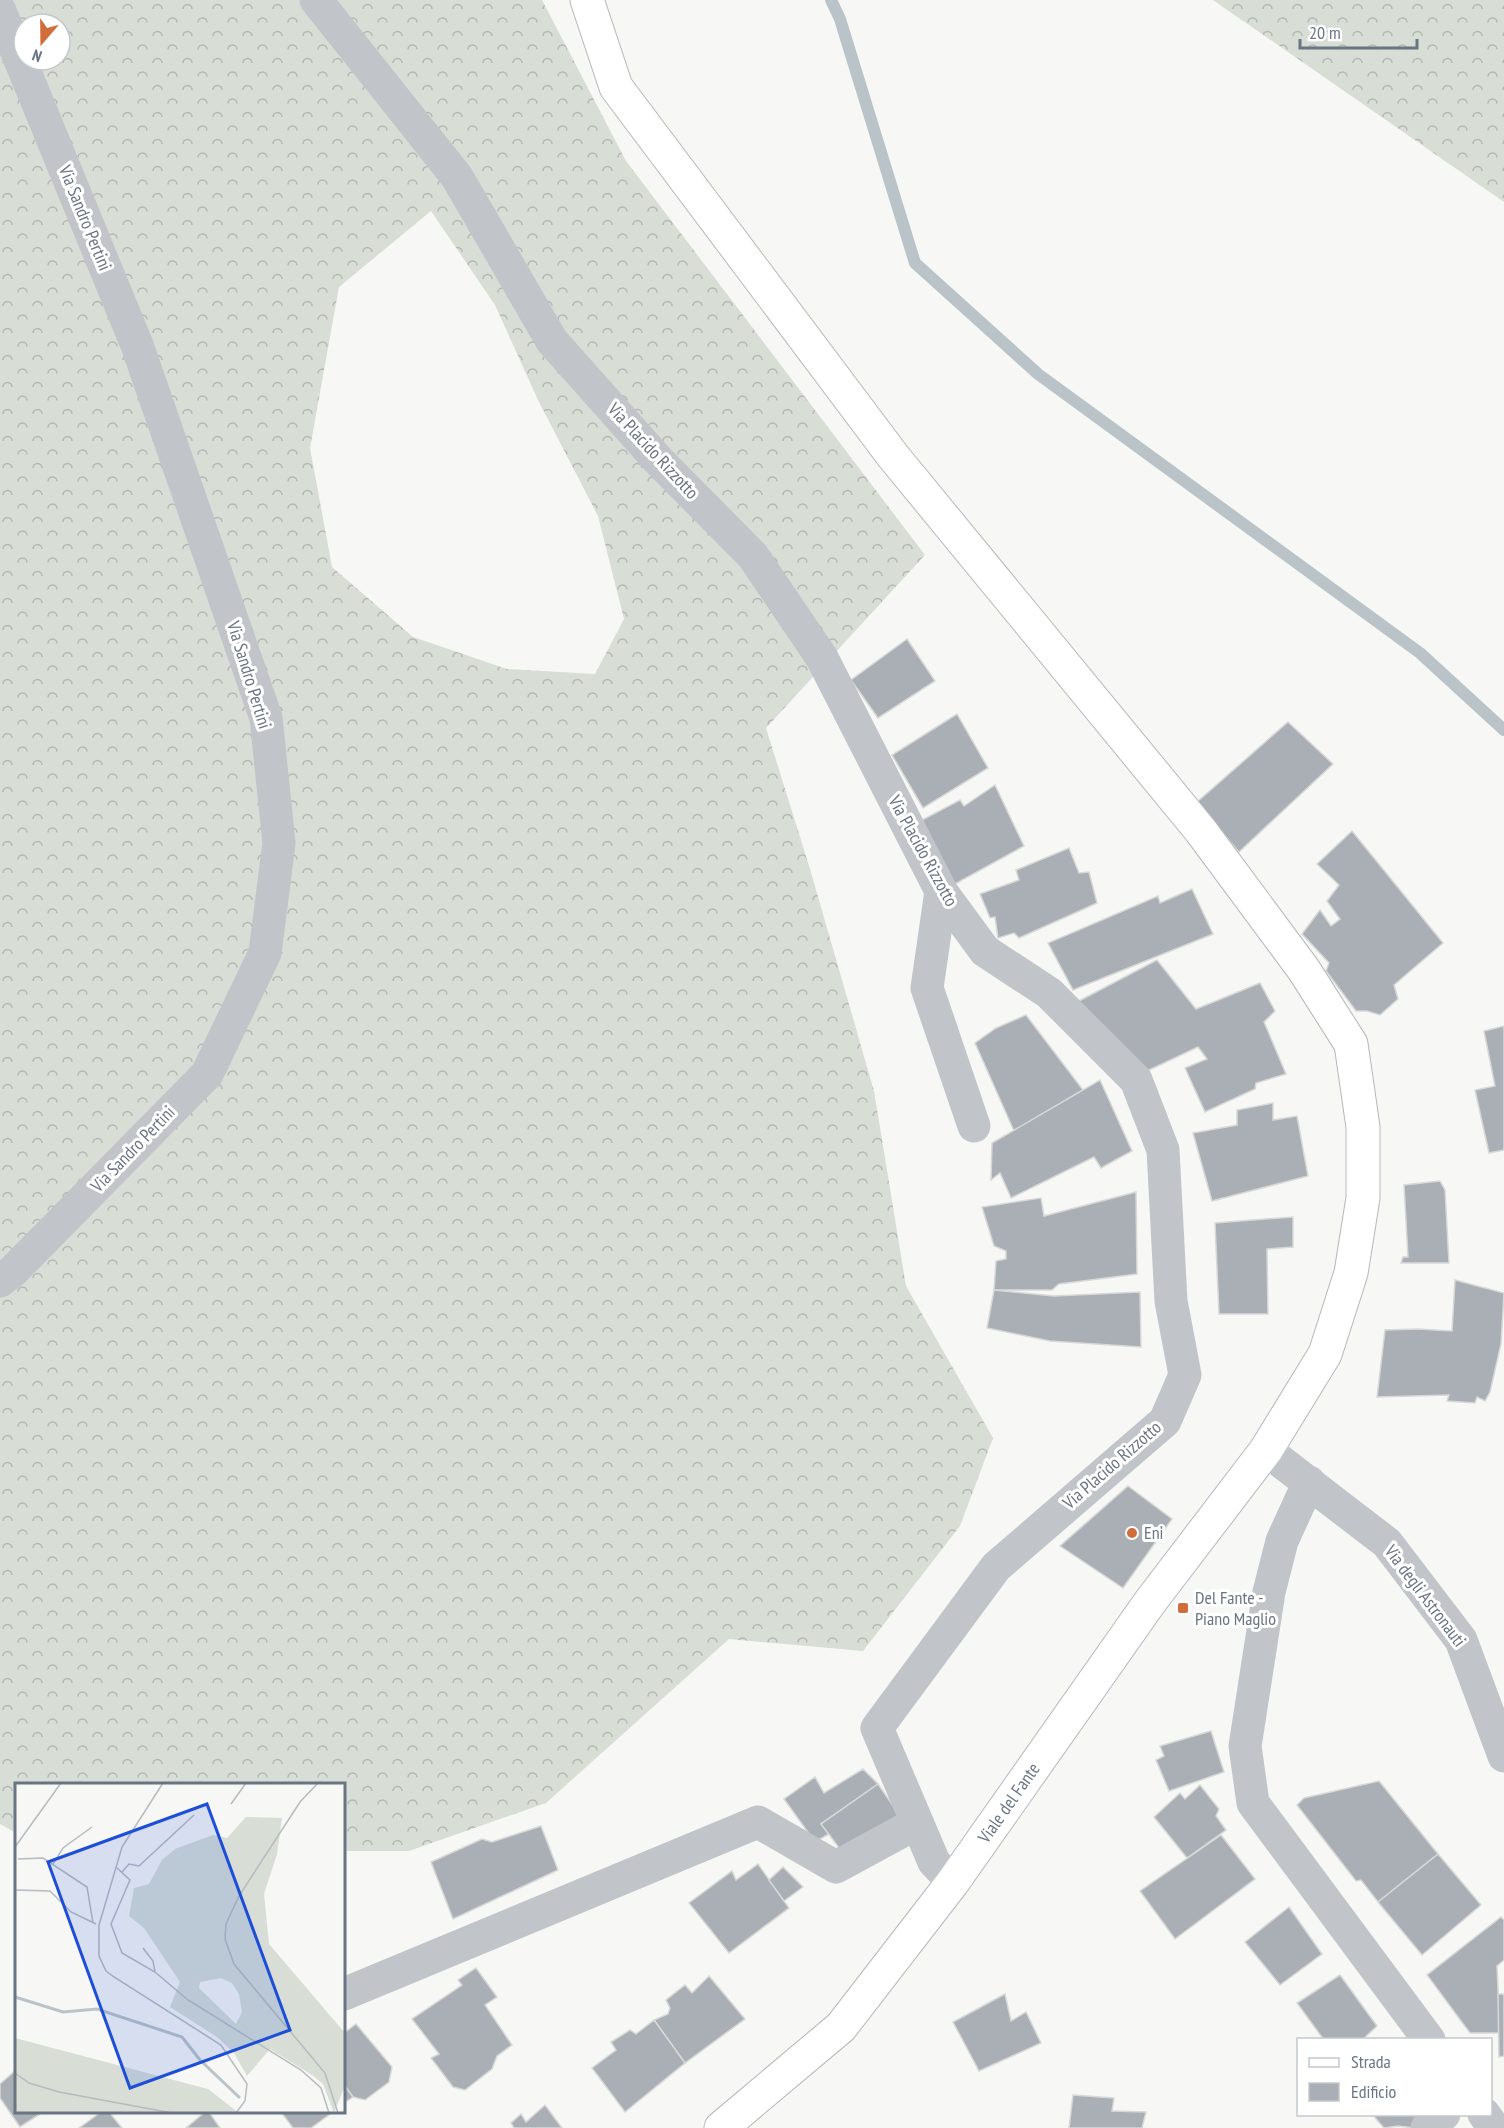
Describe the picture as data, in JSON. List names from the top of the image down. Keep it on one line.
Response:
{"streets":{"main road":["Viale del Fante"],"street":["Via Sandro Pertini","Via Placido Rizzotto","Via degli Astronauti"]},"crossings":[["Via Placido Rizzotto","Viale del Fante"],["Via degli Astronauti","Viale del Fante"]],"places":{"other":["Eni"],"transit":["Del Fante - Piano Maglio"]},"legend":["Strada","Edificio"],"scale_bar":"20 m","north":"bottom"}
